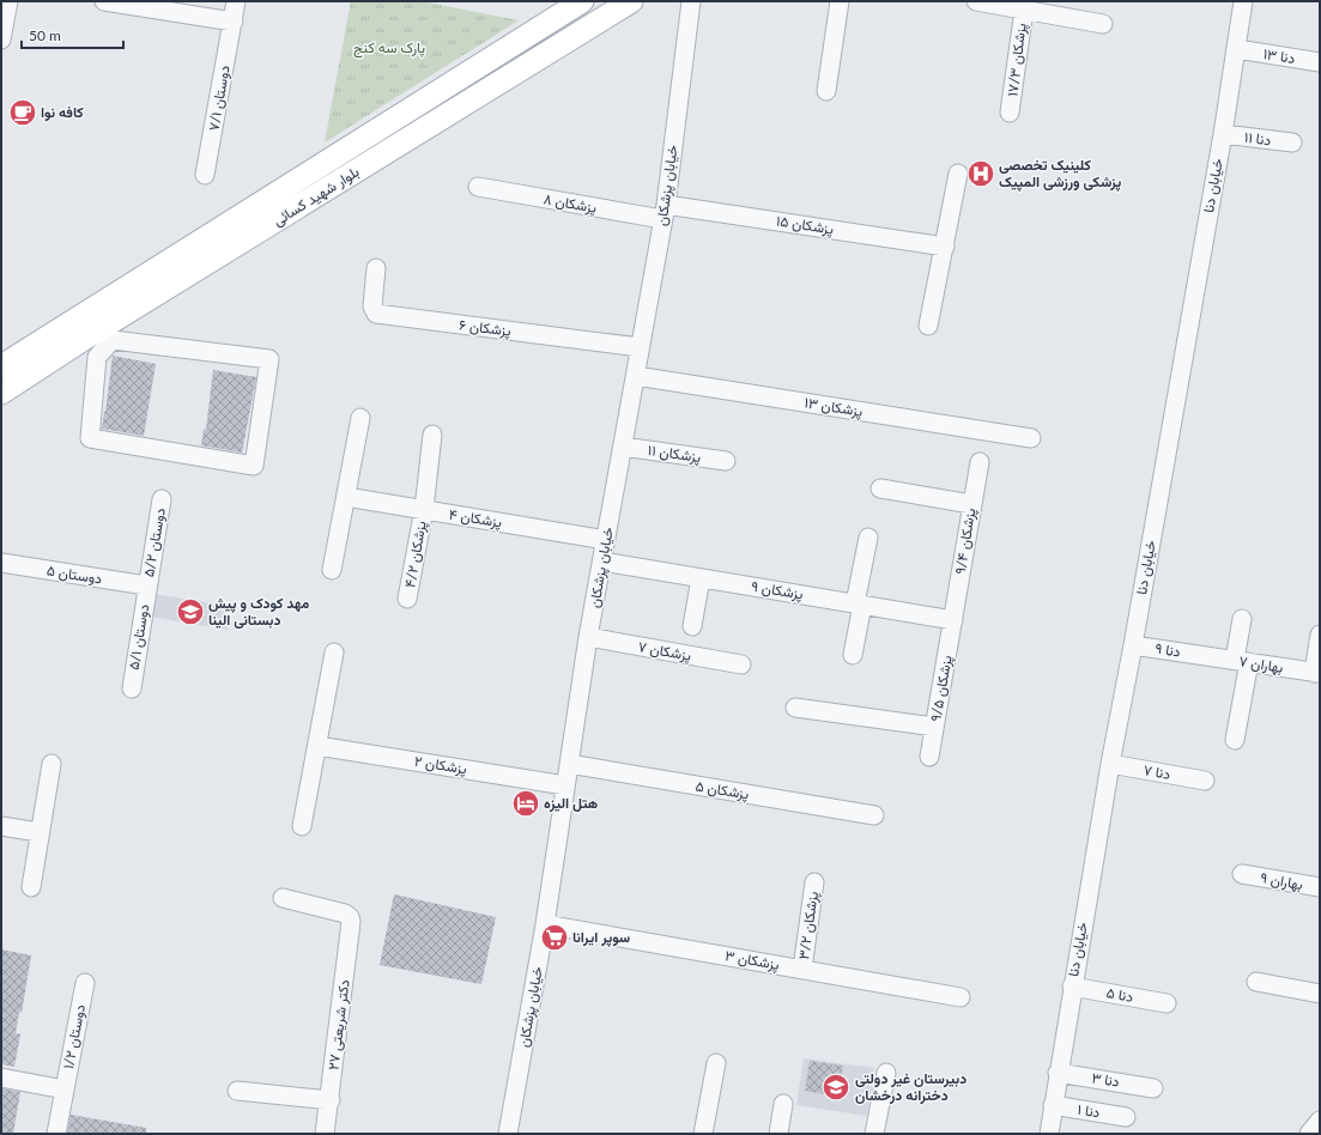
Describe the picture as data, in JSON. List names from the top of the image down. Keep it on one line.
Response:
{"streets":{"main road":["بلوار شهید کسائی"],"street":["۱۳ دنا","۱۷/۳ پزشکان","۷/۱ دوستان","۱۱ دنا","خیابان پزشکان","خیابان دنا","۸ پزشکان","۱۵ پزشکان","۶ پزشکان","۱۳ پزشکان","۱۱ پزشکان","۴ پزشکان","۹/۴ پزشکان","۵/۲ دوستان","۴/۲ پزشکان","۵ دوستان","۹ پزشکان","۵/۱ دوستان","۹ دنا","۷ پزشکان","۷ بهاران","۹/۵ پزشکان","۲ پزشکان","۷ دنا","۵ پزشکان","۹ بهاران","۳/۲ پزشکان","۳ پزشکان","۵ دنا","۲۷ دکتر شریعتی","۱/۲ دوستان","۳ دنا","۱ دنا"]},"crossings":[["۱۳ دنا","خیابان دنا"],["۱۱ دنا","خیابان دنا"],["خیابان پزشکان","۸ پزشکان"],["خیابان پزشکان","۱۵ پزشکان"],["خیابان پزشکان","۶ پزشکان"],["خیابان پزشکان","۱۳ پزشکان"],["خیابان پزشکان","۱۱ پزشکان"],["خیابان پزشکان","۴ پزشکان"],["خیابان پزشکان","۹ پزشکان"],["خیابان پزشکان","۷ پزشکان"],["خیابان پزشکان","۲ پزشکان"],["خیابان پزشکان","۵ پزشکان"],["خیابان پزشکان","۳ پزشکان"],["خیابان دنا","۹ دنا"],["خیابان دنا","۷ دنا"],["خیابان دنا","۵ دنا"],["خیابان دنا","۳ دنا"],["خیابان دنا","۱ دنا"],["۸ پزشکان","۱۵ پزشکان"],["۴ پزشکان","۴/۲ پزشکان"],["۹/۴ پزشکان","۹ پزشکان"],["۹/۴ پزشکان","۹/۵ پزشکان"],["۵/۲ دوستان","۵ دوستان"],["۵/۲ دوستان","۵/۱ دوستان"],["۵ دوستان","۵/۱ دوستان"],["۹ پزشکان","۹/۵ پزشکان"],["۹ دنا","۷ بهاران"],["۳/۲ پزشکان","۳ پزشکان"]],"parks":["پارک سه کنج"],"places":{"cafe":["کافه نوا"],"hospital":["کلینیک تخصصی پزشکی ورزشی المپیک"],"school or university":["مهد کودک و پیش دبستانی الینا","دبیرستان غیر دولتی دخترانه درخشان"],"hotel":["هتل الیزه"],"supermarket":["سوپر ایرانا"]},"scale_bar":"50 m"}
